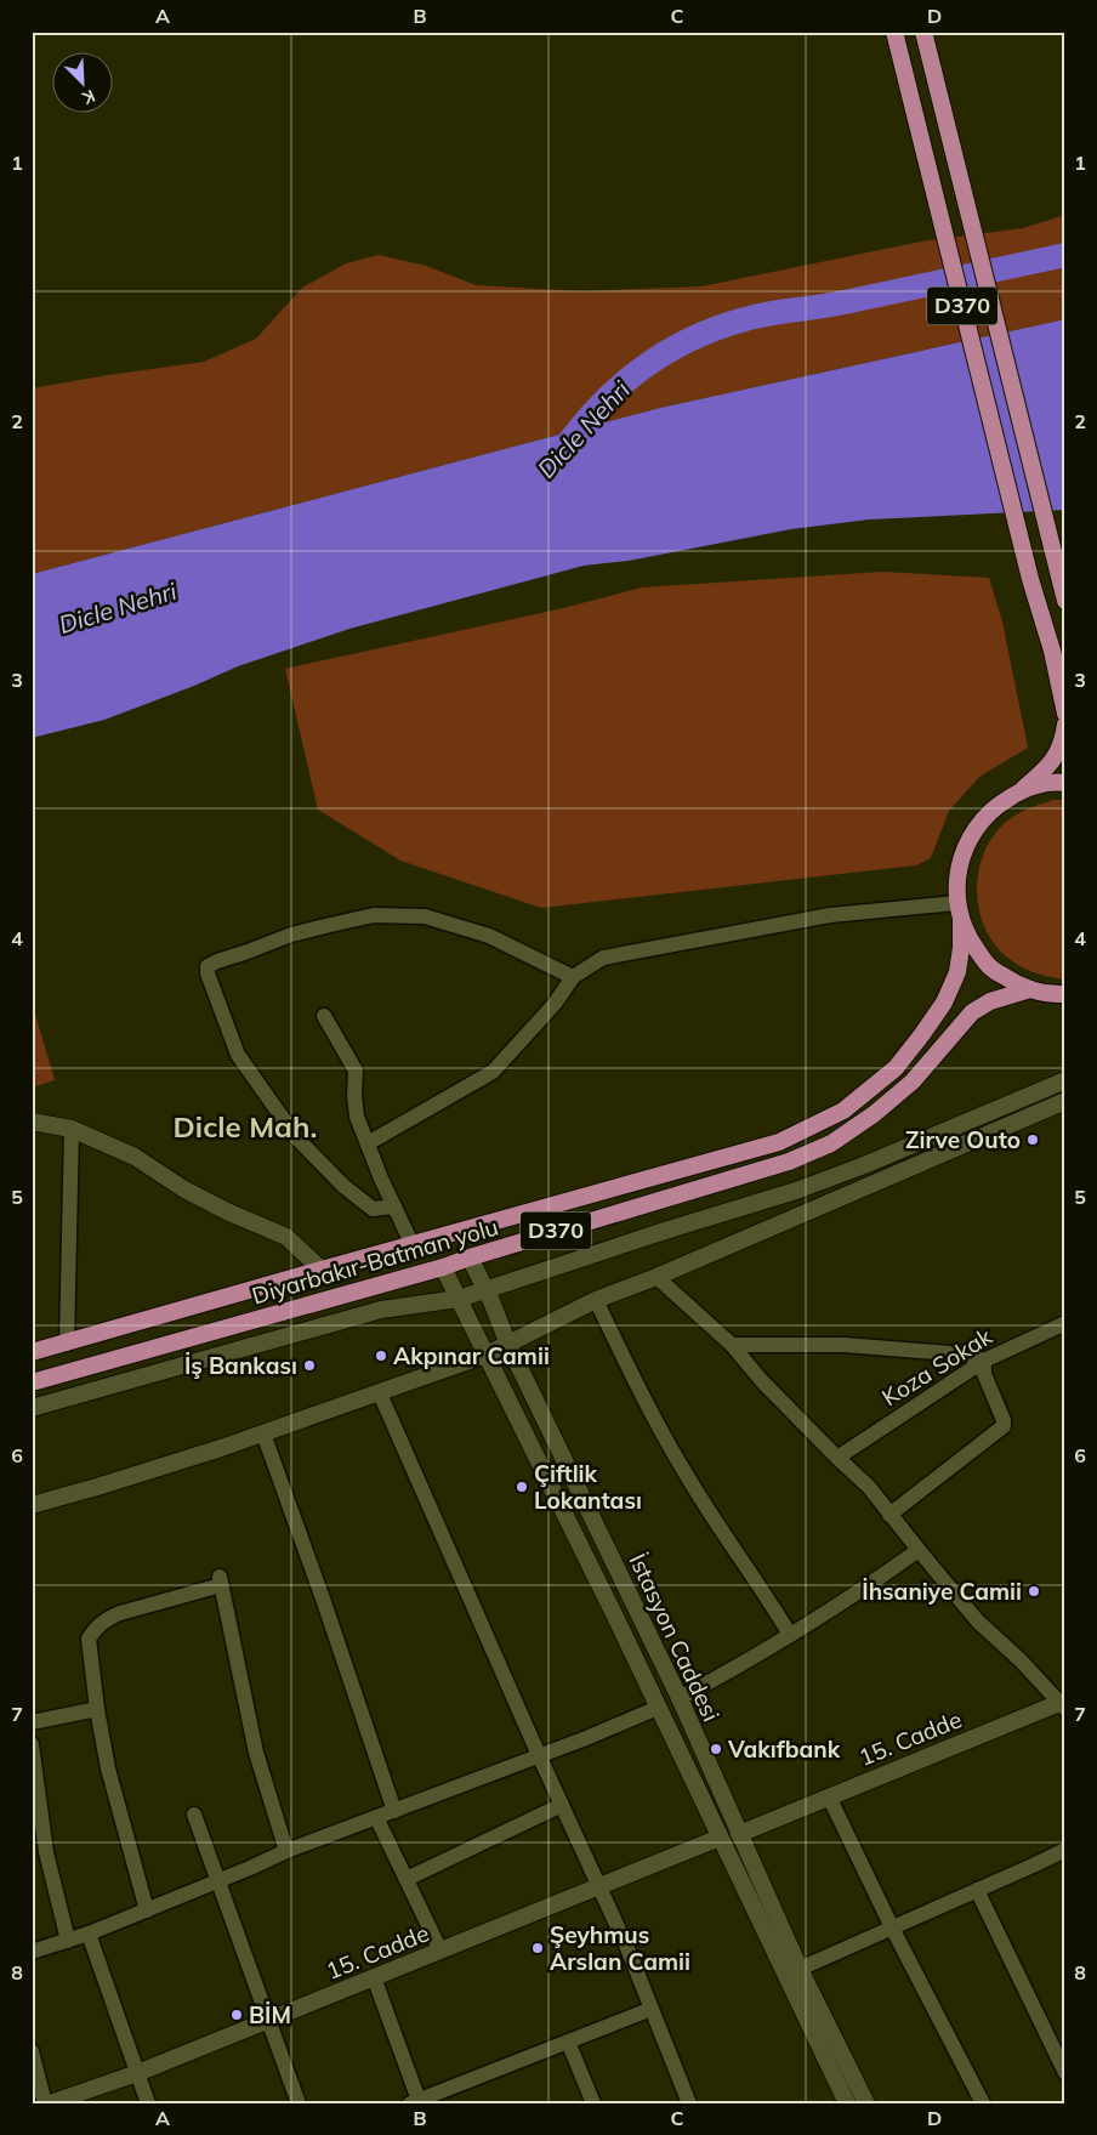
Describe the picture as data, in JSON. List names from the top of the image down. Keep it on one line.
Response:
{"streets":{"highway":["D370","Diyarbakır-Batman yolu"],"street":["Koza Sokak","İstasyon Caddesi","15. Cadde"]},"crossings":[["Diyarbakır-Batman yolu","İstasyon Caddesi"],["İstasyon Caddesi","15. Cadde"]],"districts":["Dicle Mah."],"water":["Dicle Nehri"],"places":["Zirve Outo","Akpınar Camii","İş Bankası","Çiftlik Lokantası","İhsaniye Camii","Vakıfbank","Şeyhmus Arslan Camii","BİM"],"north":"bottom right","grid":{"columns":["A","B","C","D"],"rows":["1","2","3","4","5","6","7","8"]}}
